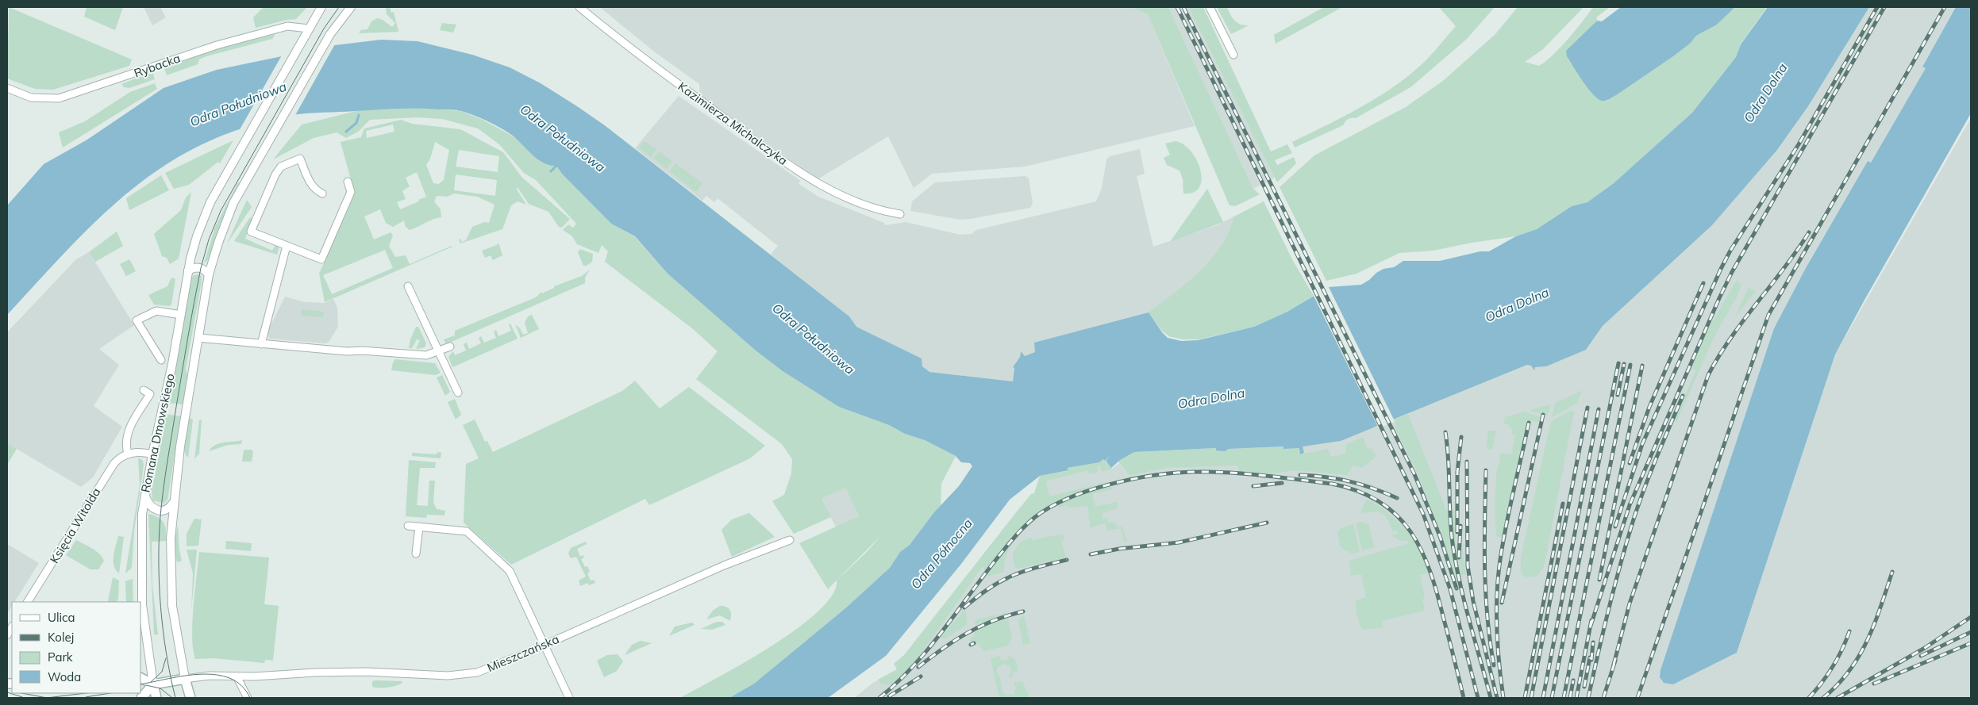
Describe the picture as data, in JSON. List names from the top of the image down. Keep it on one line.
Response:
{"streets":{"main road":["Romana Dmowskiego"],"street":["Rybacka","Kazimierza Michalczyka","Księcia Witolda","Mieszczańska"]},"crossings":[["Rybacka","Romana Dmowskiego"],["Romana Dmowskiego","Mieszczańska"]],"water":["Odra Dolna","Odra Południowa","Odra Północna"],"legend":["Ulica","Kolej","Park","Woda"]}
